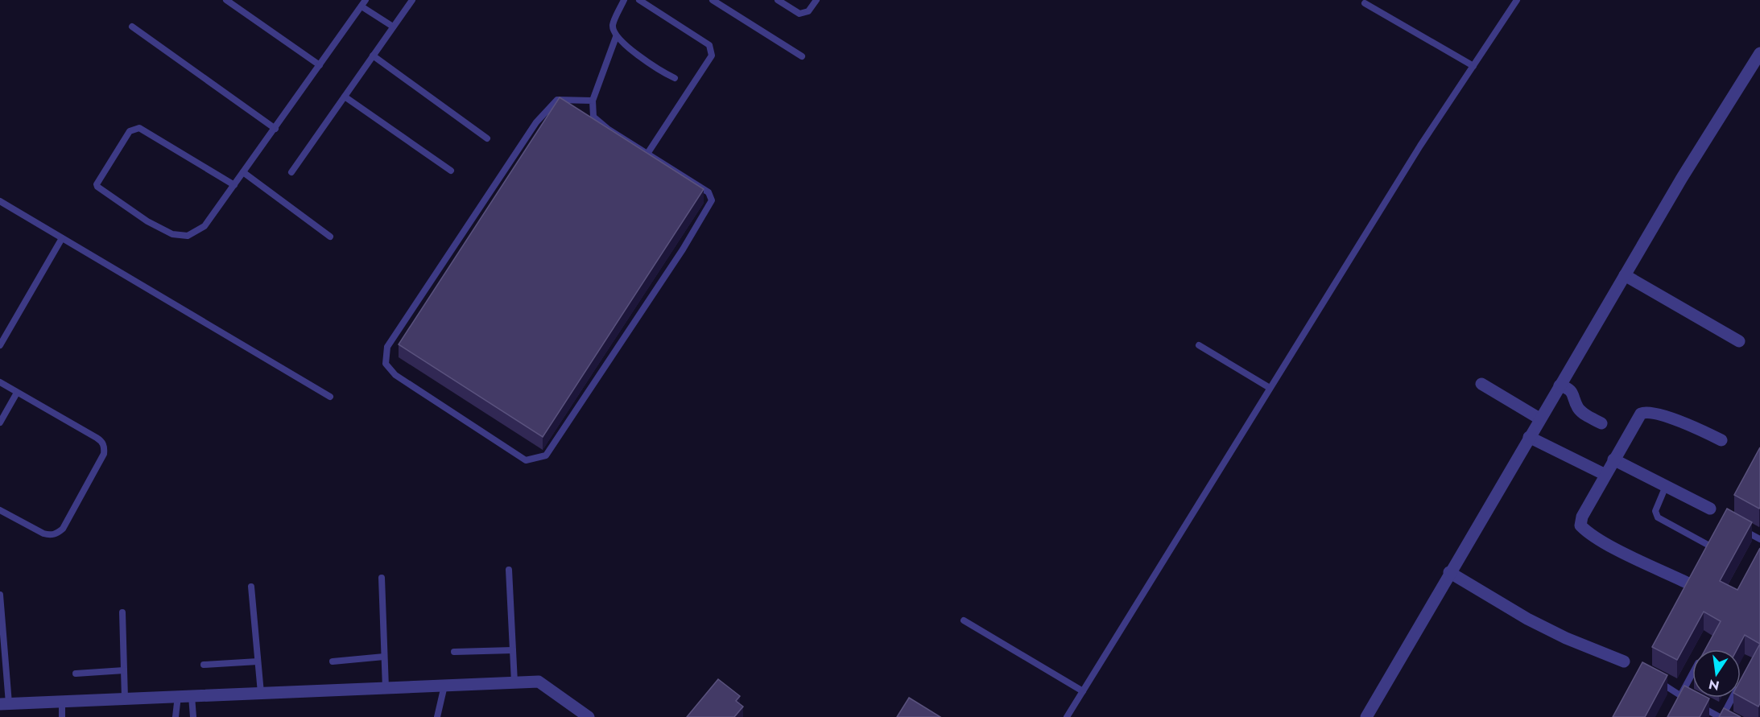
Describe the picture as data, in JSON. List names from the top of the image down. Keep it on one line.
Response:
{"north":"bottom"}
